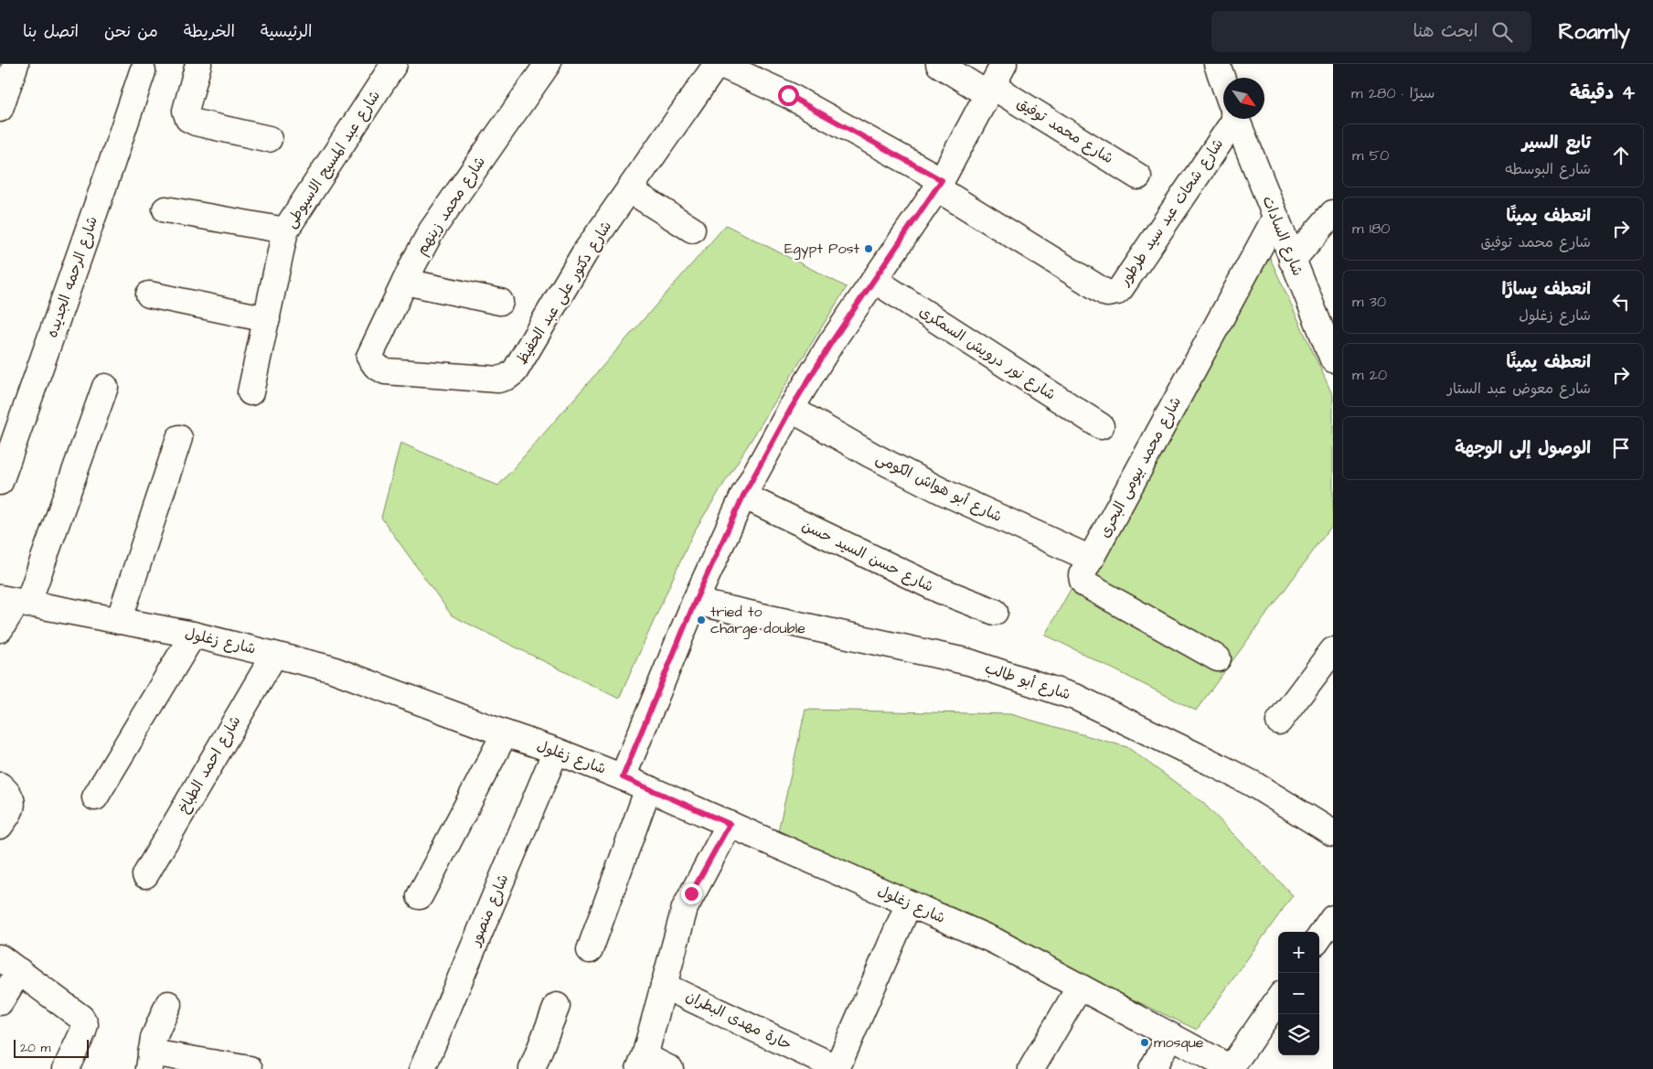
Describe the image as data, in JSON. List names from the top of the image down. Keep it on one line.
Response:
{"streets":{"street":["شارع محمد توفيق","شارع عبد المسيح الاسيوطى","شارع محمد زينهم","شارع شحات عبد سيد طرطور","شارع السادات","شارع الرحمه الجديده","شارع دكتور على عبد الحفيظ","شارع نور درويش السمكرى","شارع محمد بيومى البحرى","شارع أبو هواش الكومى","شارع حسن السيد حسن","شارع زغلول","شارع أبو طالب","شارع احمد الطباخ","شارع منصور","حارة مهدى البطران"]},"crossings":[["شارع محمد زينهم","شارع دكتور على عبد الحفيظ"],["شارع السادات","شارع محمد بيومى البحرى"],["شارع محمد بيومى البحرى","شارع أبو هواش الكومى"],["شارع زغلول","شارع احمد الطباخ"],["شارع زغلول","شارع منصور"]],"places":["Egypt Post","tried to charge double","mosque"],"scale_bar":"20 m","north":"bottom right","page":{"header":"Roamly","search":"ابحث هنا","nav":["الرئيسية","الخريطة","من نحن","اتصل بنا"],"heading":["4 دقيقة","سيرًا · 280 m"],"list":[["تابع السير","شارع البوسطه","50 m"],["انعطف يمينًا","شارع محمد توفيق","180 m"],["انعطف يسارًا","شارع زغلول","30 m"],["انعطف يمينًا","شارع معوض عبد الستار","20 m"],"الوصول إلى الوجهة"],"map_buttons":["+","−"],"scale":"20 m"}}
